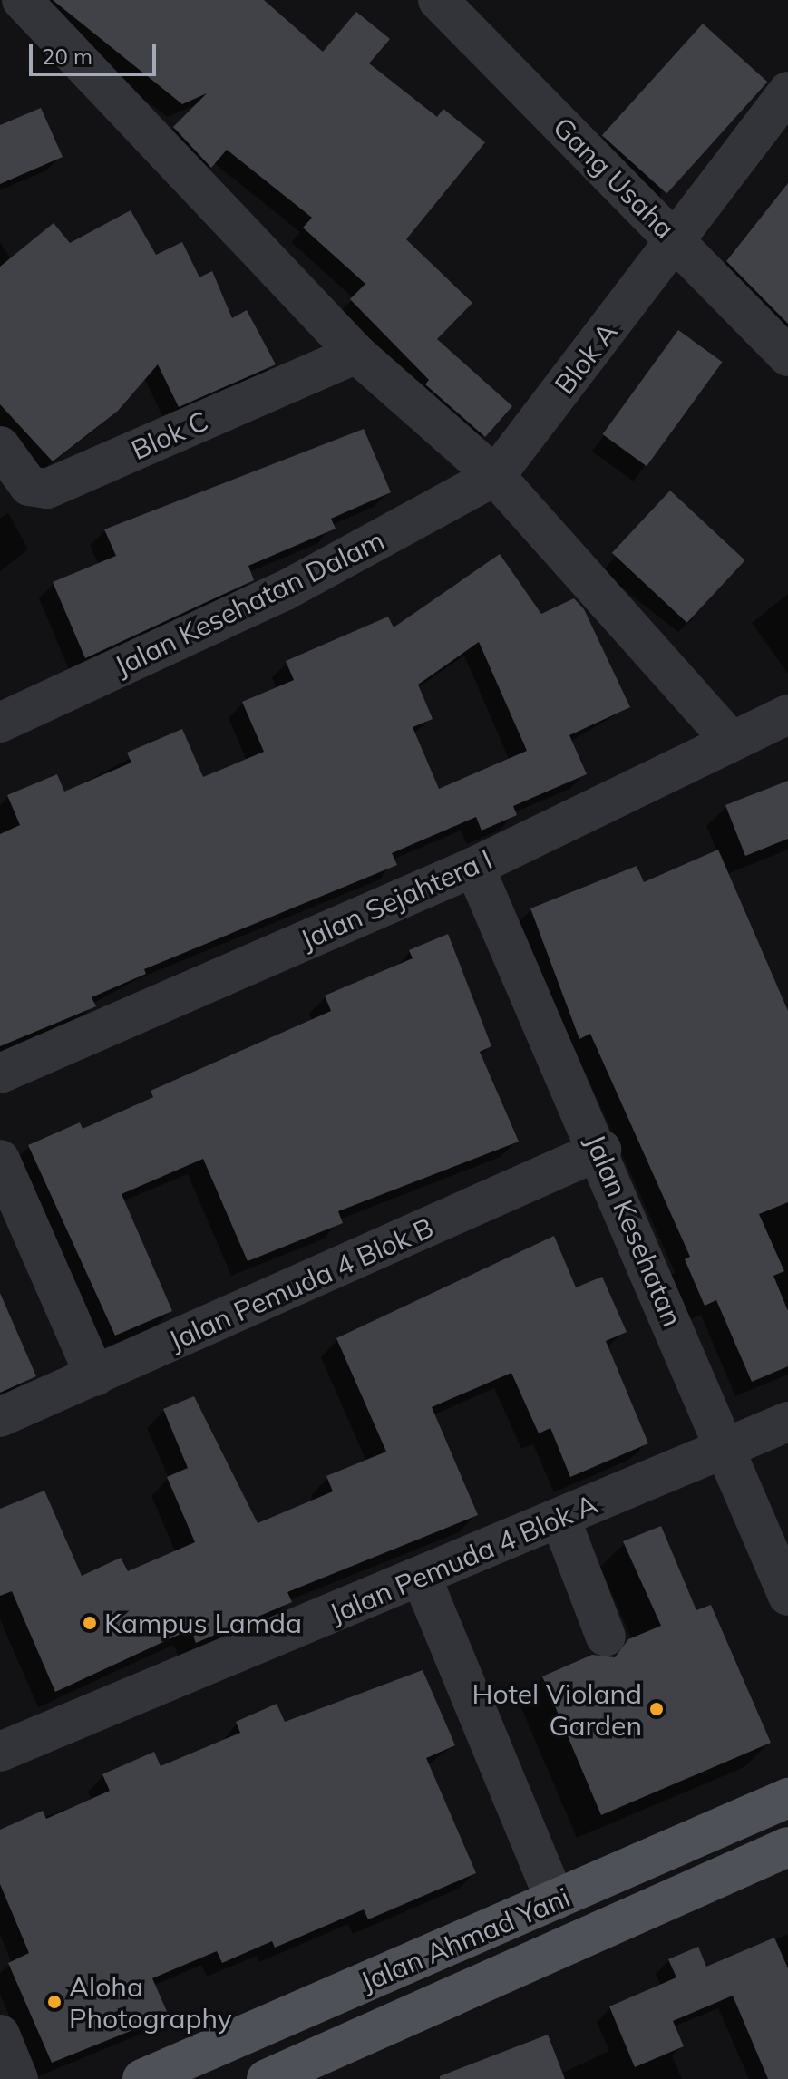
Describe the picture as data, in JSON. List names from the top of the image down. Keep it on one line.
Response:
{"streets":{"main road":["Jalan Ahmad Yani"],"street":["Gang Usaha","Blok A","Blok C","Jalan Kesehatan Dalam","Jalan Sejahtera I","Jalan Kesehatan","Jalan Pemuda 4 Blok B","Jalan Pemuda 4 Blok A"]},"crossings":[["Gang Usaha","Blok A"],["Blok A","Jalan Kesehatan Dalam"],["Jalan Sejahtera I","Jalan Kesehatan"],["Jalan Kesehatan","Jalan Pemuda 4 Blok B"],["Jalan Kesehatan","Jalan Pemuda 4 Blok A"]],"places":["Kampus Lamda","Hotel Violand Garden","Aloha Photography"],"scale_bar":"20 m"}
